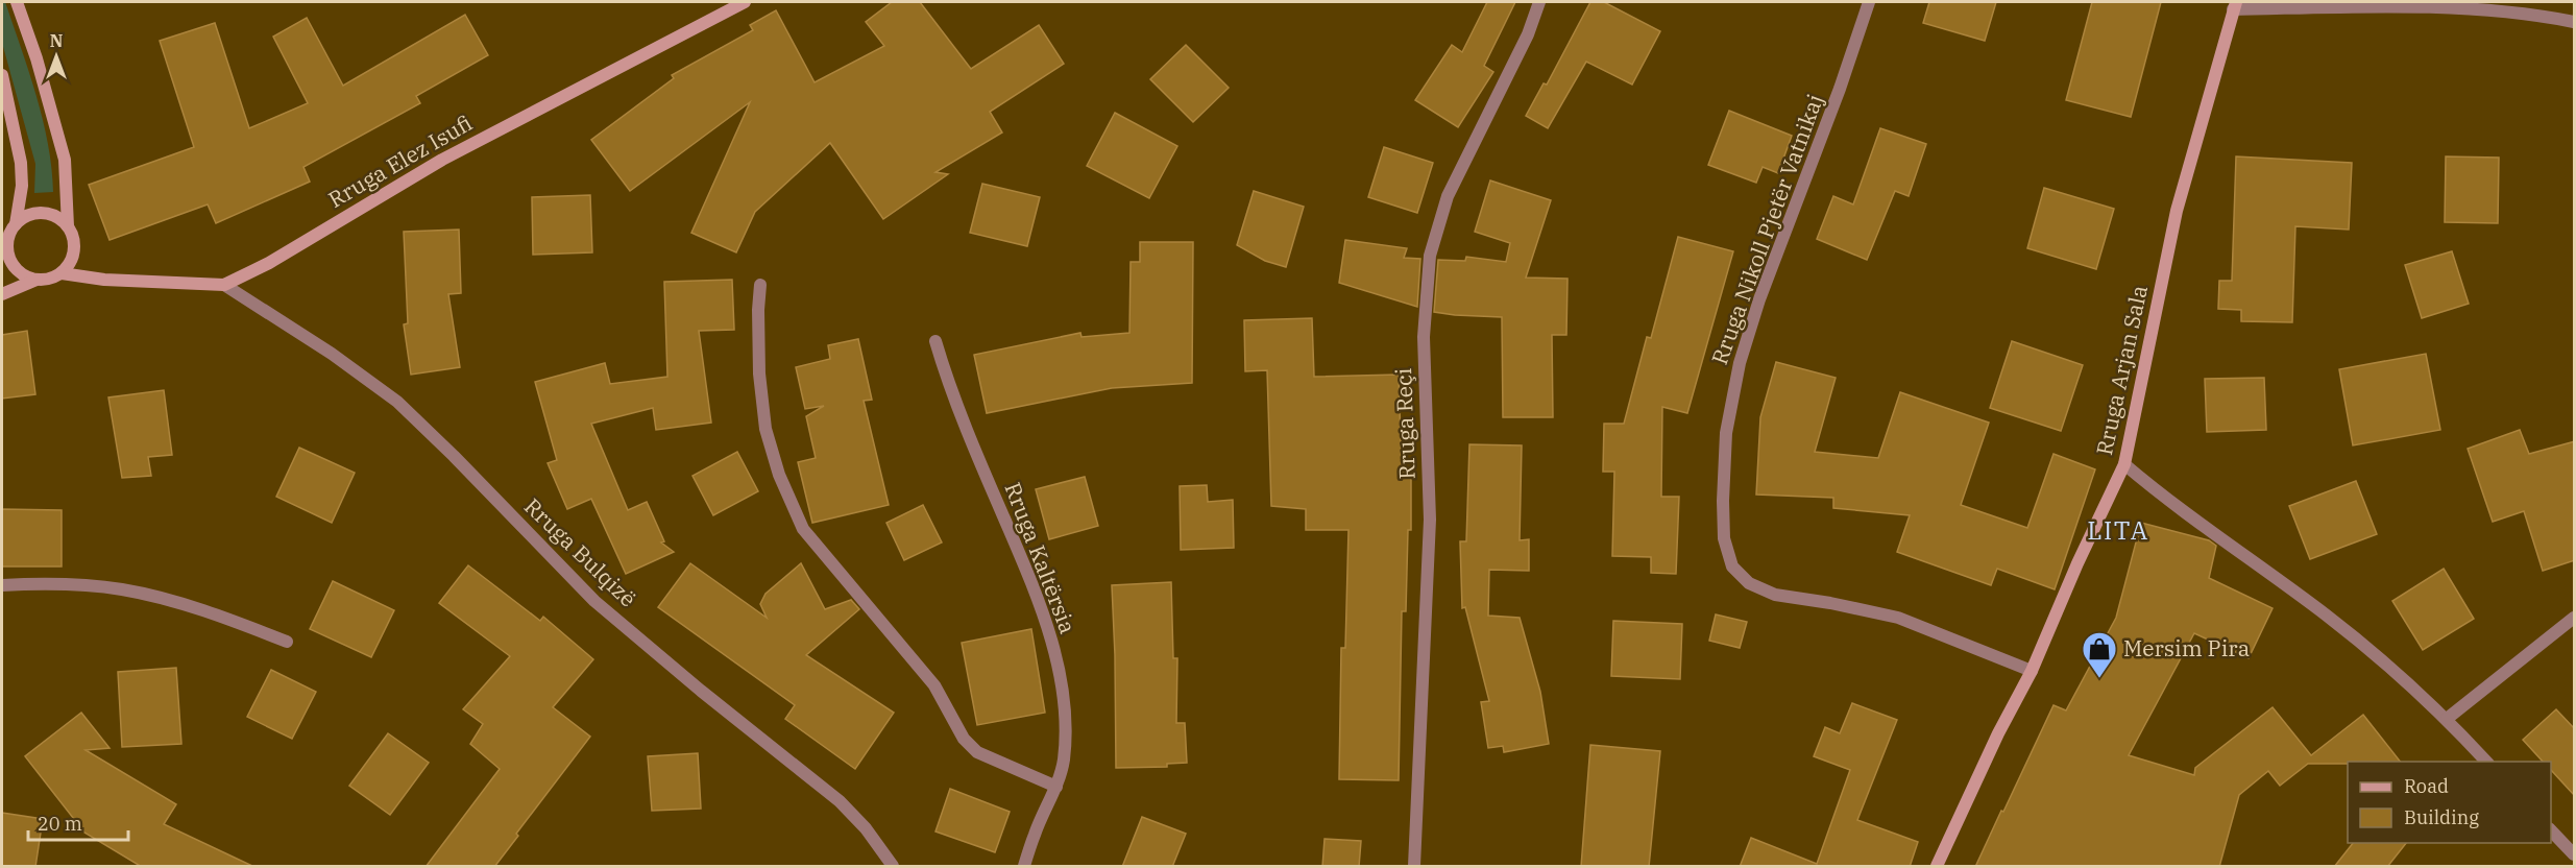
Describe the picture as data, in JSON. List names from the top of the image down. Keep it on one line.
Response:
{"streets":{"street":["Rruga Elez Isufi","Rruga Nikoll Pjetër Vatnikaj","Rruga Arjan Sala","Rruga Reçi","Rruga Bulqizë","Rruga Kaltërsia"]},"crossings":[["Rruga Elez Isufi","Rruga Bulqizë"],["Rruga Nikoll Pjetër Vatnikaj","Rruga Arjan Sala"]],"districts":["LITA"],"places":{"shop":["Mersim Pira"]},"legend":["Road","Building"],"scale_bar":"20 m","north":"top"}
